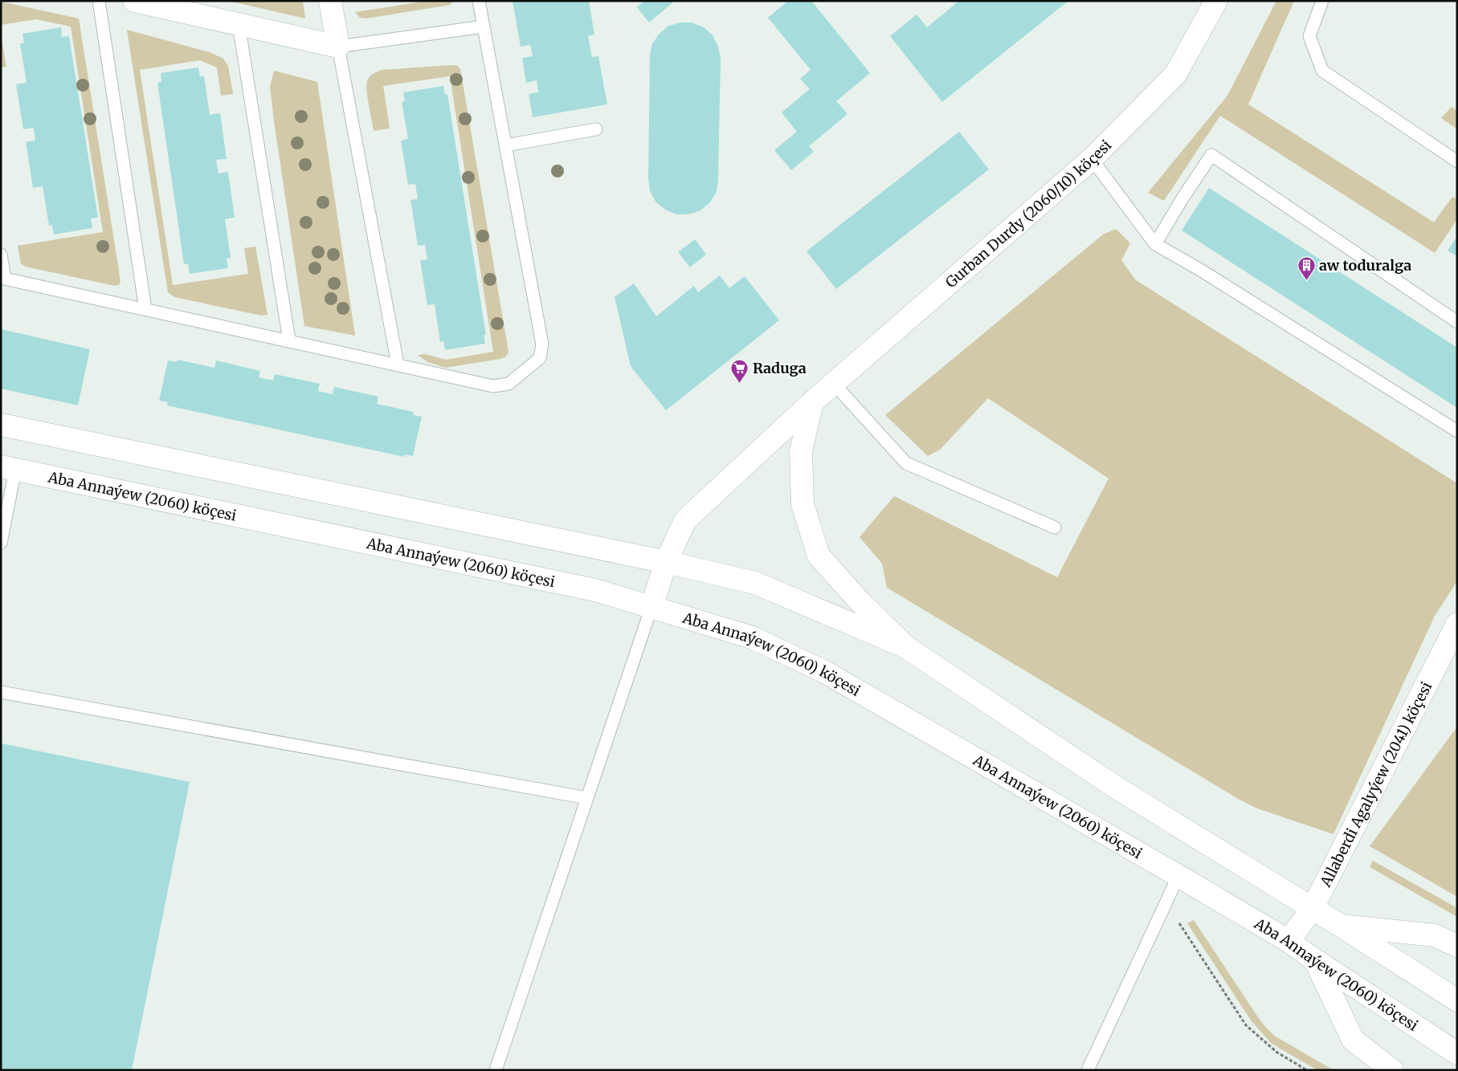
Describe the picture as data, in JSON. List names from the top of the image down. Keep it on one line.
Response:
{"streets":{"main road":["Gurban Durdy (2060/10) köçesi","Aba Annaýew (2060) köçesi","Allaberdi Agalyýew (2041) köçesi"]},"crossings":[["Gurban Durdy (2060/10) köçesi","Aba Annaýew (2060) köçesi"],["Aba Annaýew (2060) köçesi","Allaberdi Agalyýew (2041) köçesi"]],"places":{"building":["aw toduralga"],"supermarket":["Raduga"]}}
